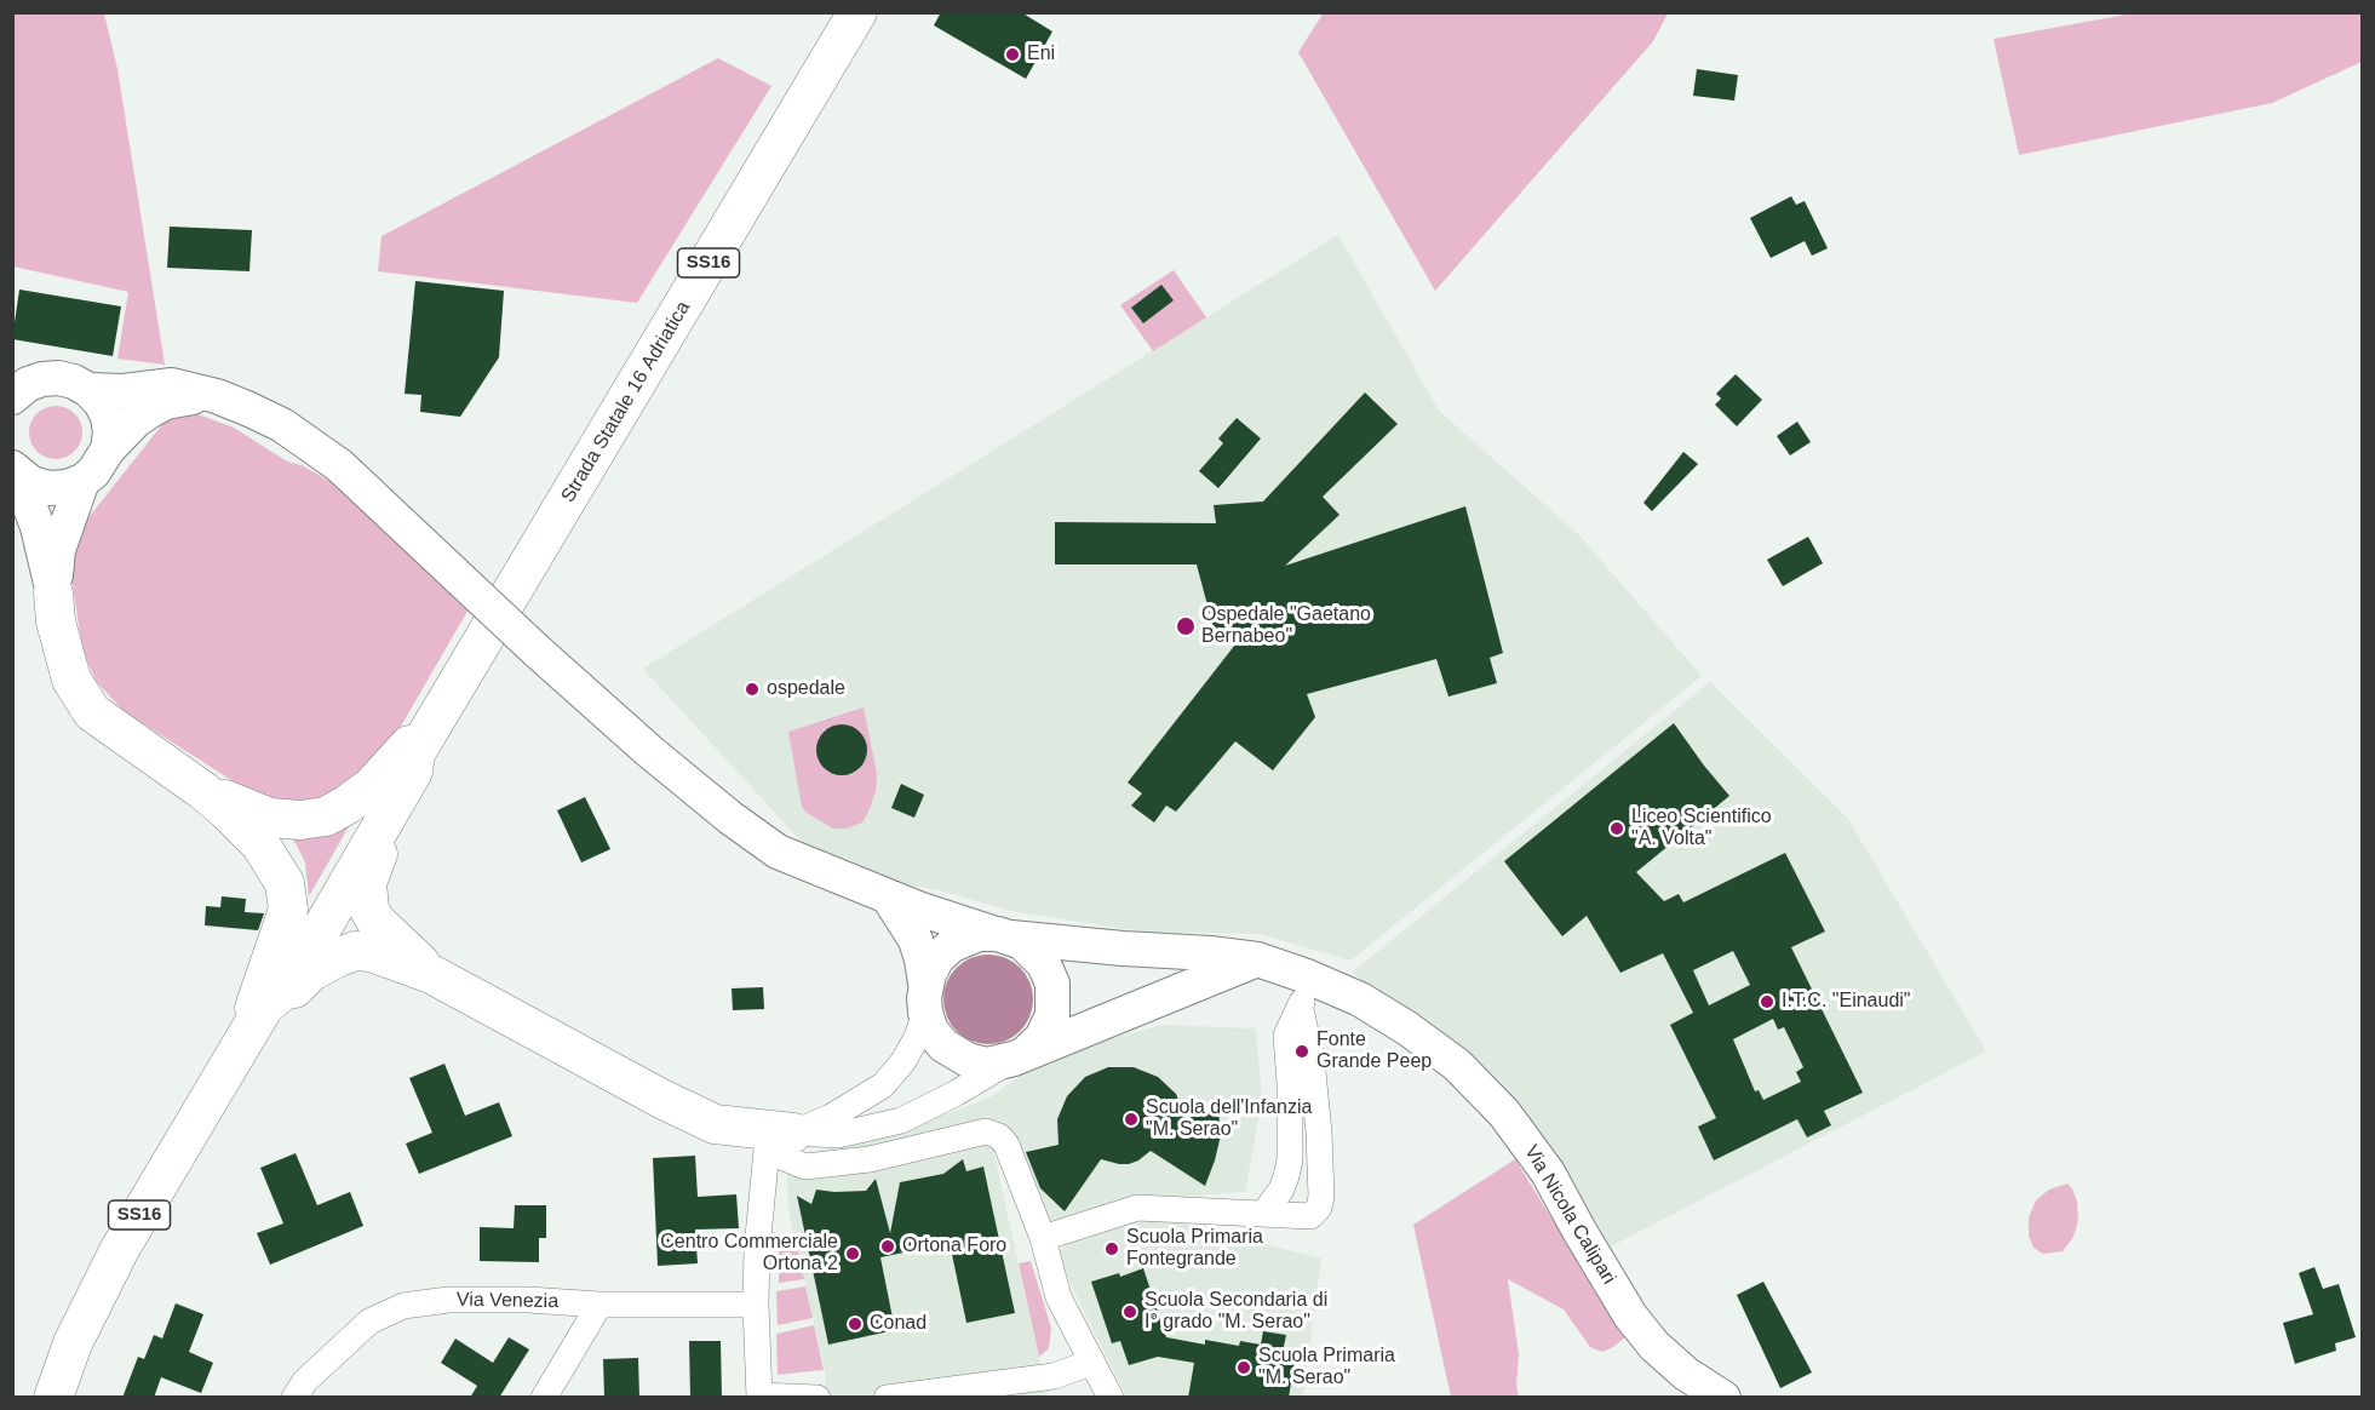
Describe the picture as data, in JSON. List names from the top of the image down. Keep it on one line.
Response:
{"streets":{"main road":["SS16","Strada Statale 16 Adriatica"],"street":["Via Nicola Calipari","Via Venezia"]},"places":["Eni","Ospedale \"Gaetano Bernabeo\"","ospedale","Liceo Scientifico \"A. Volta\"","I.T.C. \"Einaudi\"","Fonte Grande Peep","Scuola dell'Infanzia \"M. Serao\"","Ortona Foro","Scuola Primaria Fontegrande","Centro Commerciale Ortona 2","Scuola Secondaria di I° grado \"M. Serao\"","Conad","Scuola Primaria \"M. Serao\""]}
